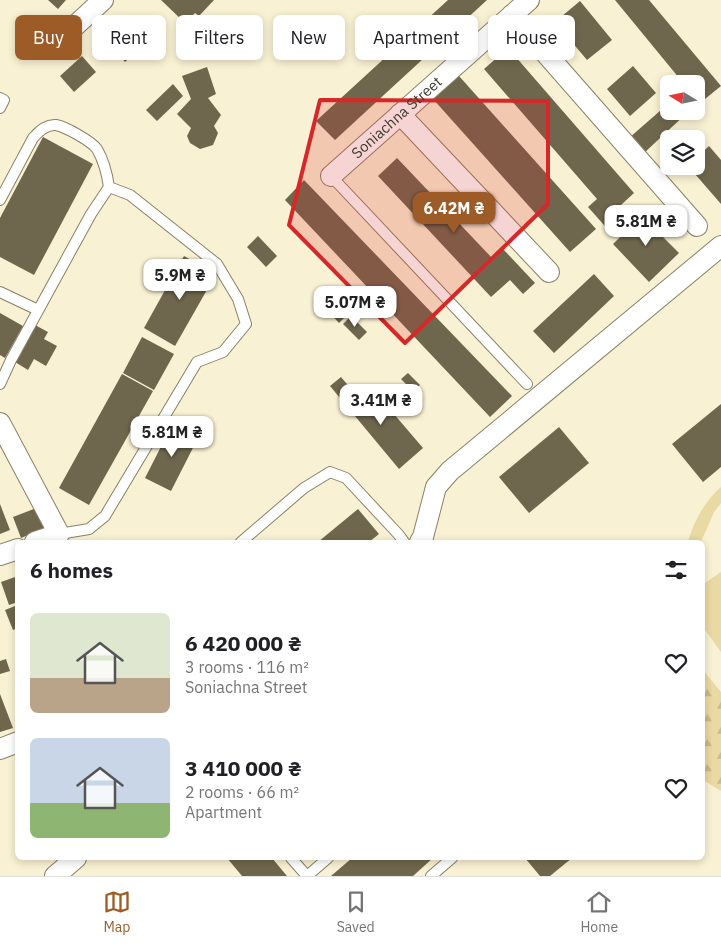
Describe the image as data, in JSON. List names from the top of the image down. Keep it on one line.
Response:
{"streets":{"street":["Soniachna Street"]},"north":"left","page":{"chip":["Buy","Rent","Filters","New","Apartment","House"],"price":["6.42M ₴","5.81M ₴","5.9M ₴","5.07M ₴","3.41M ₴","5.81M ₴"],"heading":"6 homes","list":[{"name":"6 420 000 ₴","note":"3 rooms · 116 m² · Soniachna Street"},{"name":"3 410 000 ₴","note":"2 rooms · 66 m² · Apartment"}],"tabs":["Map","Saved","Home"]}}
